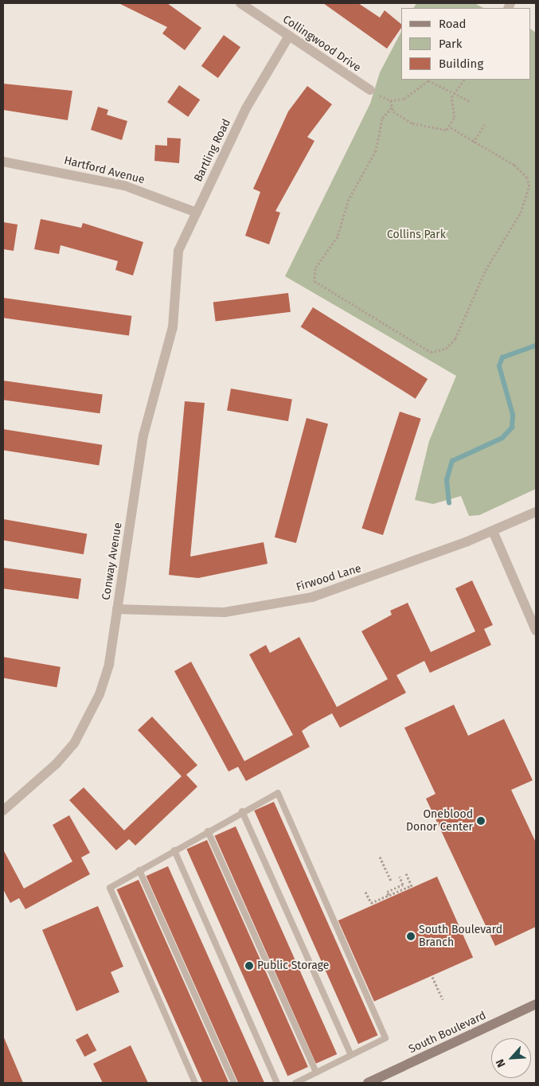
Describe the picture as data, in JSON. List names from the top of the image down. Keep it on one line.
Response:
{"streets":{"main road":["South Boulevard"],"street":["Collingwood Drive","Bartling Road","Hartford Avenue","Conway Avenue","Firwood Lane"]},"crossings":[["Collingwood Drive","Bartling Road"],["Bartling Road","Hartford Avenue"],["Bartling Road","Conway Avenue"],["Conway Avenue","Firwood Lane"]],"parks":["Collins Park"],"places":["Oneblood Donor Center","South Boulevard Branch","Public Storage"],"legend":["Road","Park","Building"],"north":"bottom left"}
